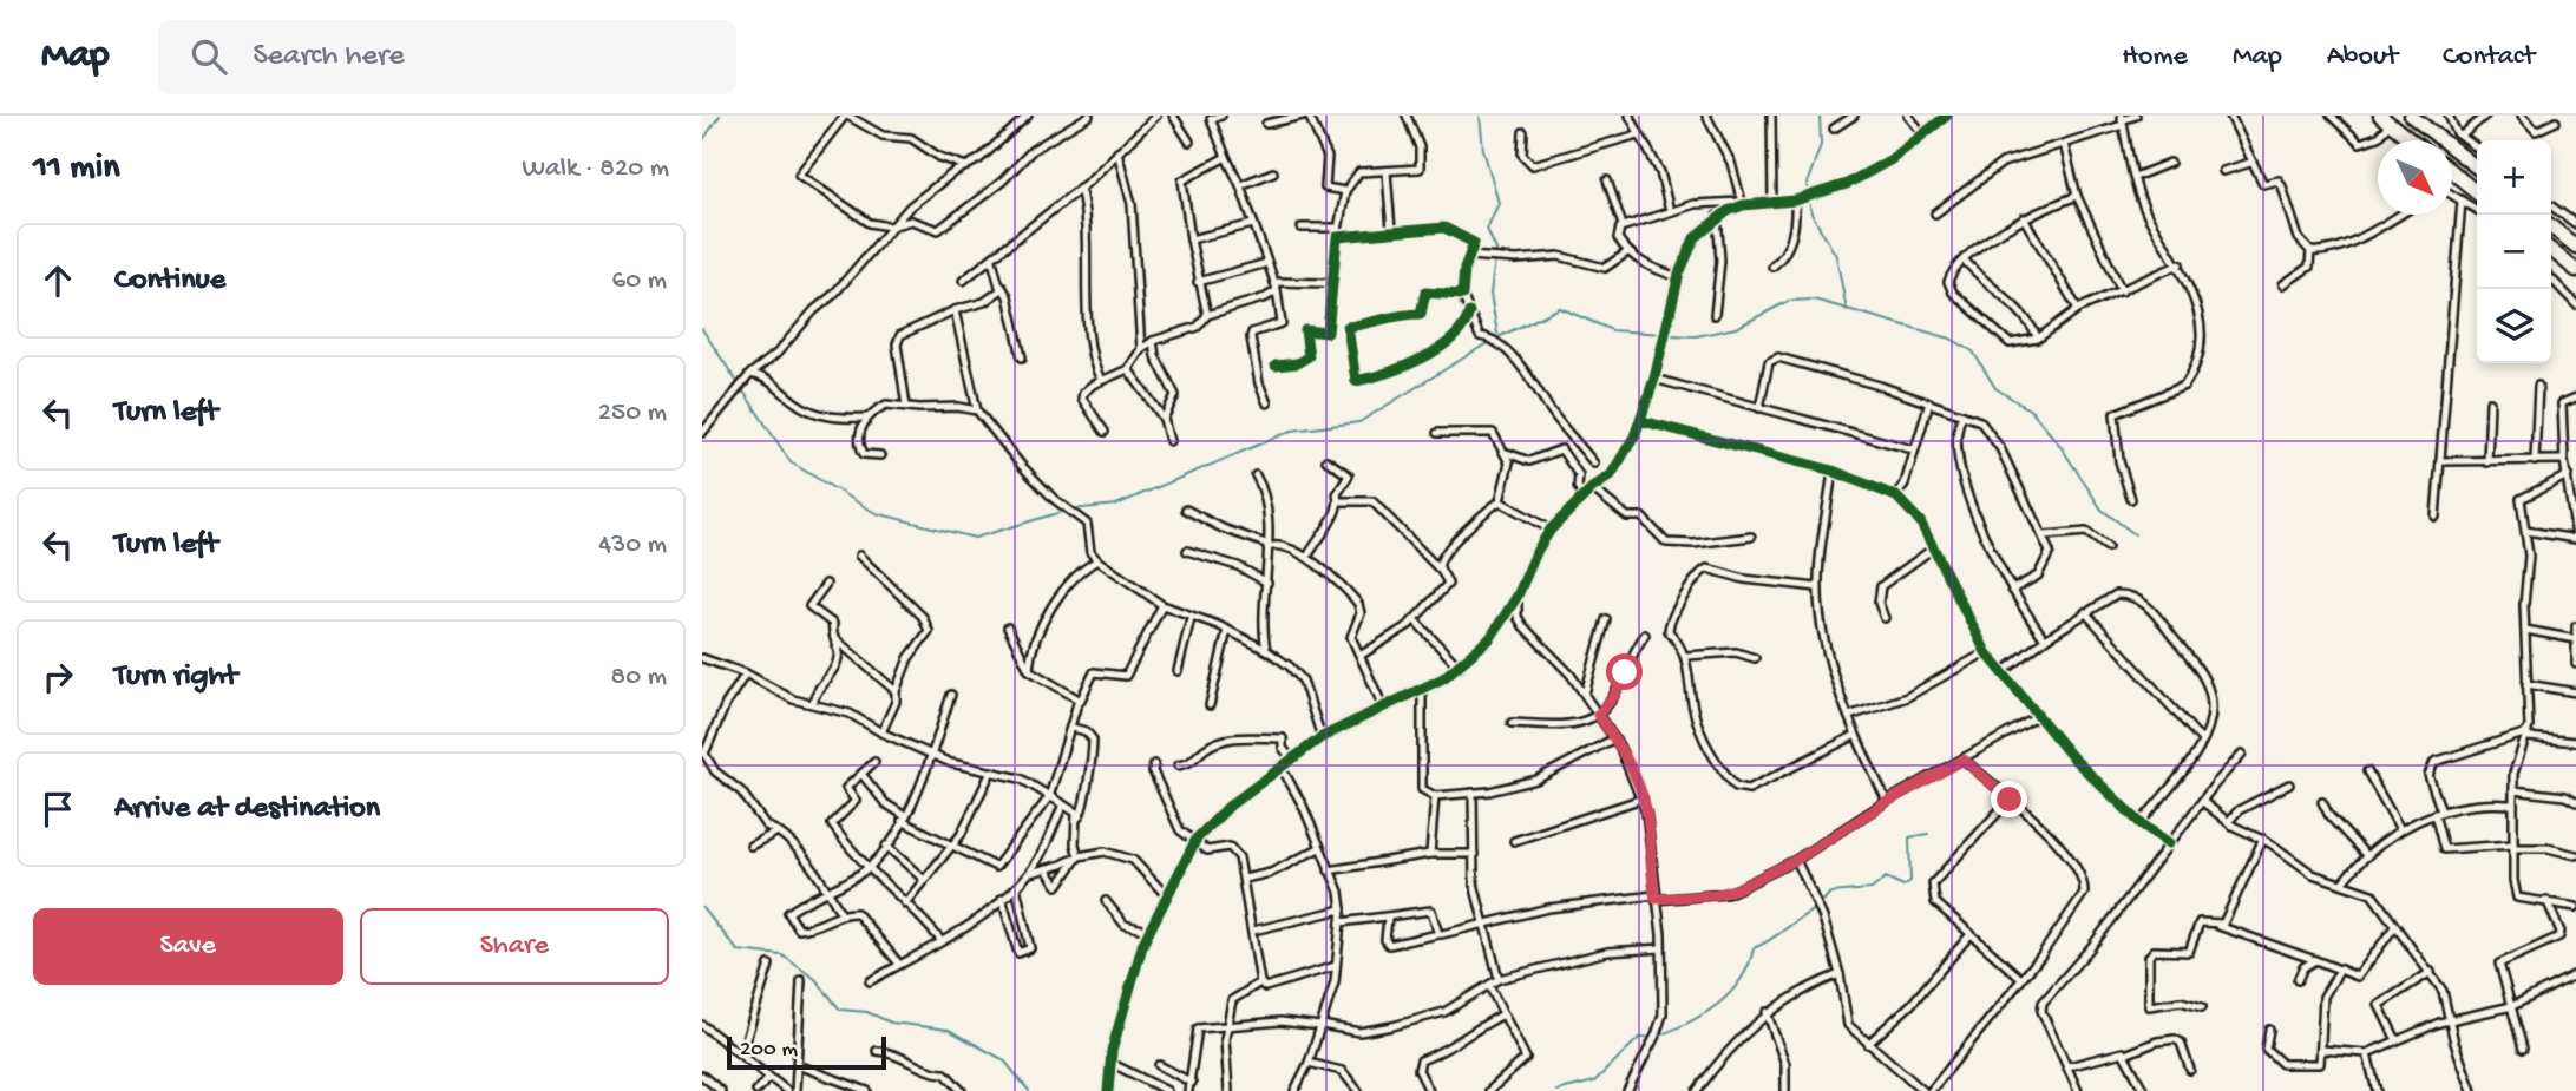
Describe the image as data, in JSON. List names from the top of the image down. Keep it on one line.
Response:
{"scale_bar":"200 m","north":"bottom right","page":{"header":"Map","search":"Search here","nav":["Home","Map","About","Contact"],"heading":["11 min","Walk · 820 m"],"map_buttons":["+","−"],"list":[["Continue","60 m"],["Turn left","250 m"],["Turn left","430 m"],["Turn right","80 m"],"Arrive at destination"],"buttons":["Save","Share"],"scale":"200 m"}}
